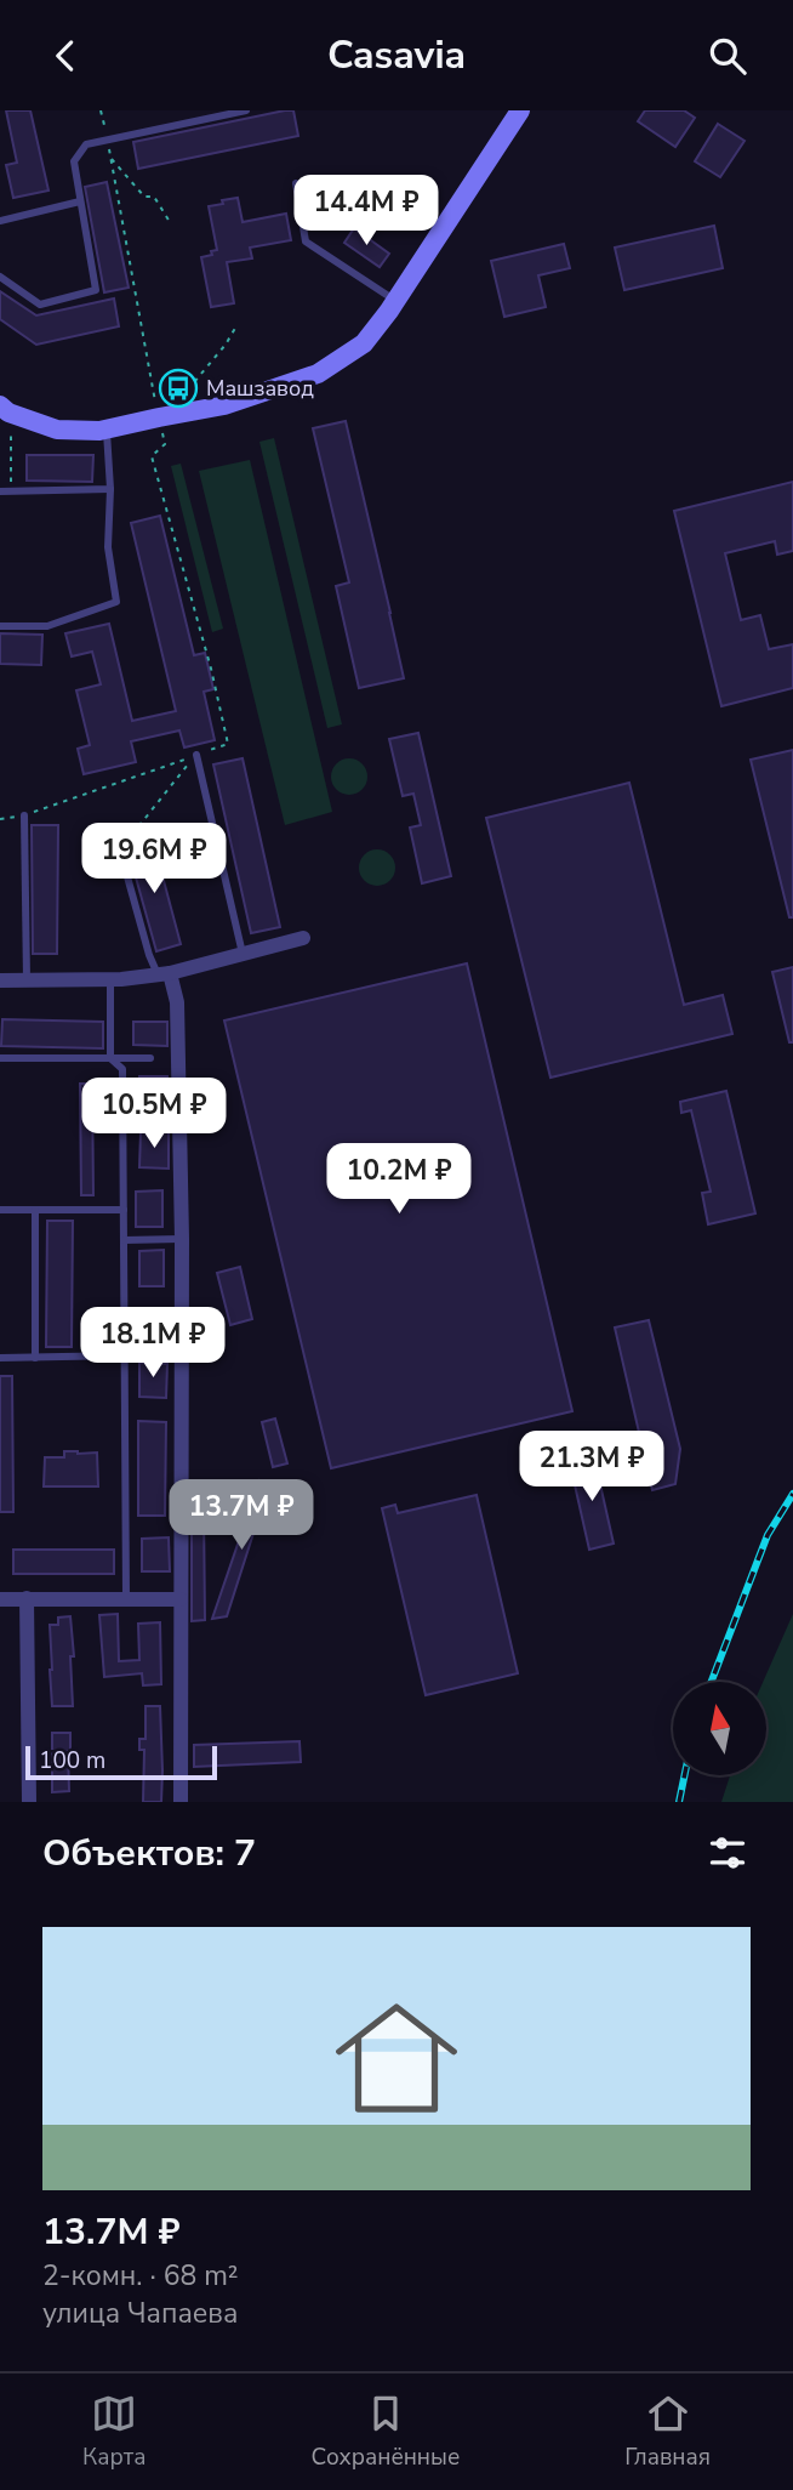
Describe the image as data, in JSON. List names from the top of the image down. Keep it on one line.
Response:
{"places":{"bus stop":["Машзавод"]},"scale_bar":"100 m","north":"top","page":{"header":"Casavia","price":["14.4M ₽","19.6M ₽","10.5M ₽","10.2M ₽","18.1M ₽","21.3M ₽","13.7M ₽"],"scale":"100 m","heading":"Объектов: 7","list":[{"name":"13.7M ₽","note":"2-комн. · 68 m² · улица Чапаева"}],"tabs":["Карта","Сохранённые","Главная"]}}
